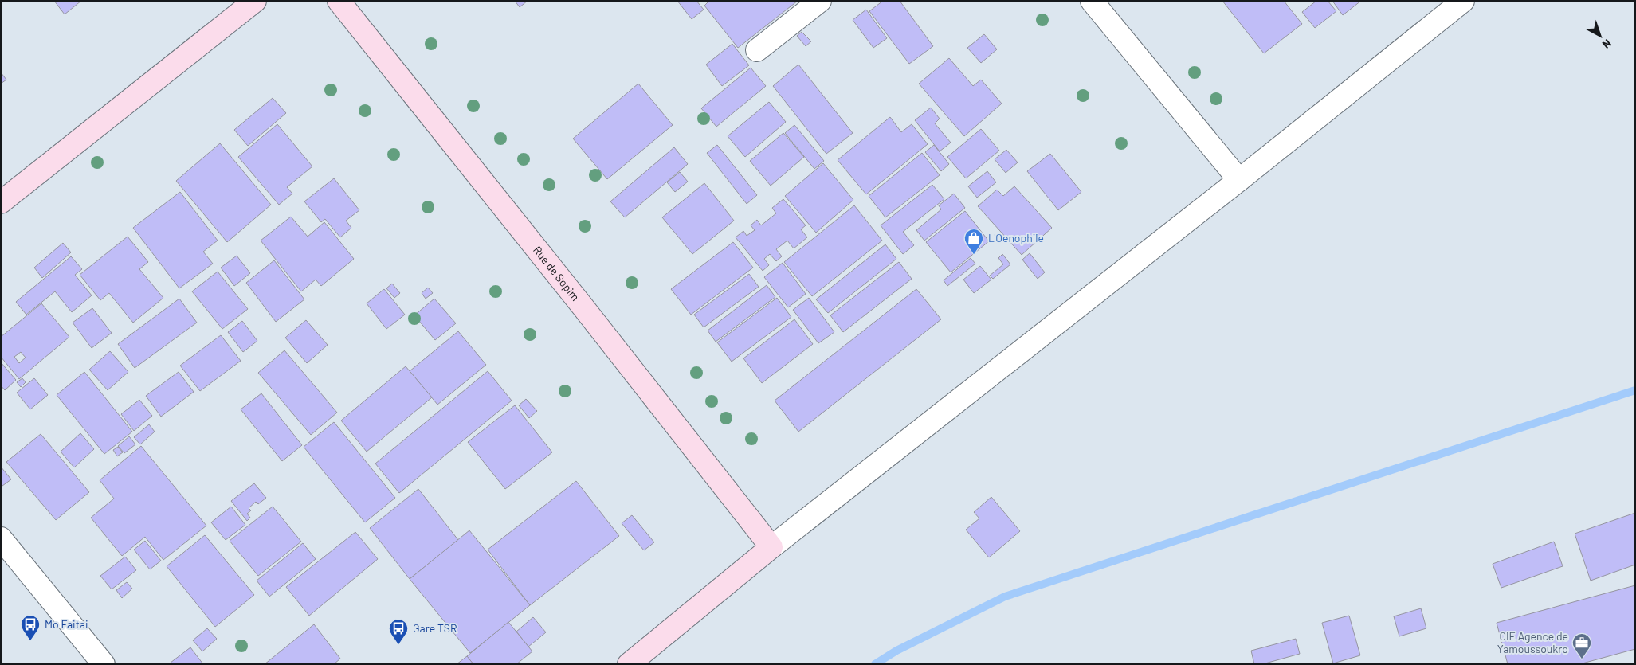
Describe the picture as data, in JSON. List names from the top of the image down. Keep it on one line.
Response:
{"streets":{"street":["Rue de Sopim"]},"places":{"shop":["L'Oenophile"],"bus stop":["Mo Faitai","Gare TSR"],"office":["CIE Agence de Yamoussoukro"]},"north":"bottom right"}
